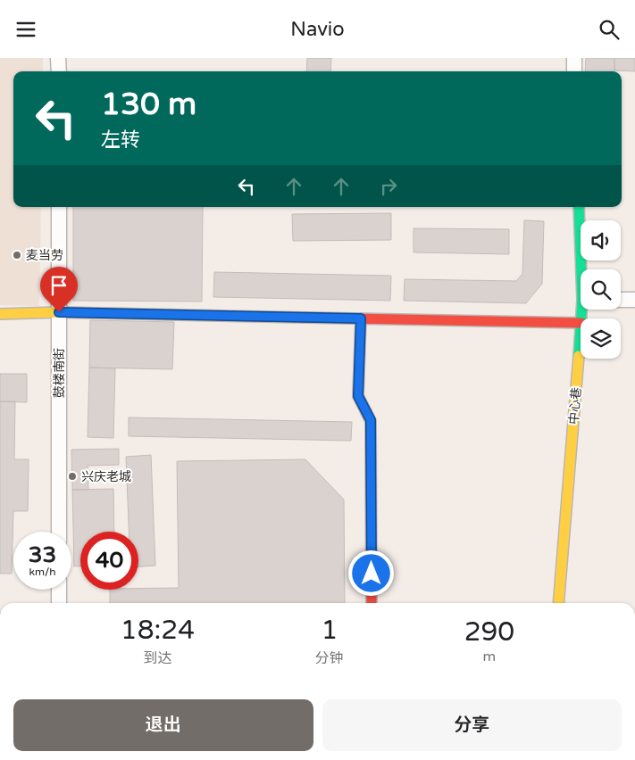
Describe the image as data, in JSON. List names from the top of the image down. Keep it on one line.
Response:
{"streets":{"street":["鼓楼南街","中心巷"]},"places":["麦当劳","兴庆老城"],"page":{"header":"Navio","turn":["130 m","左转"],"speed":"33 km/h","limit":"40","eta":["18:24","到达","1","分钟","290","m"],"buttons":["退出","分享"]}}
